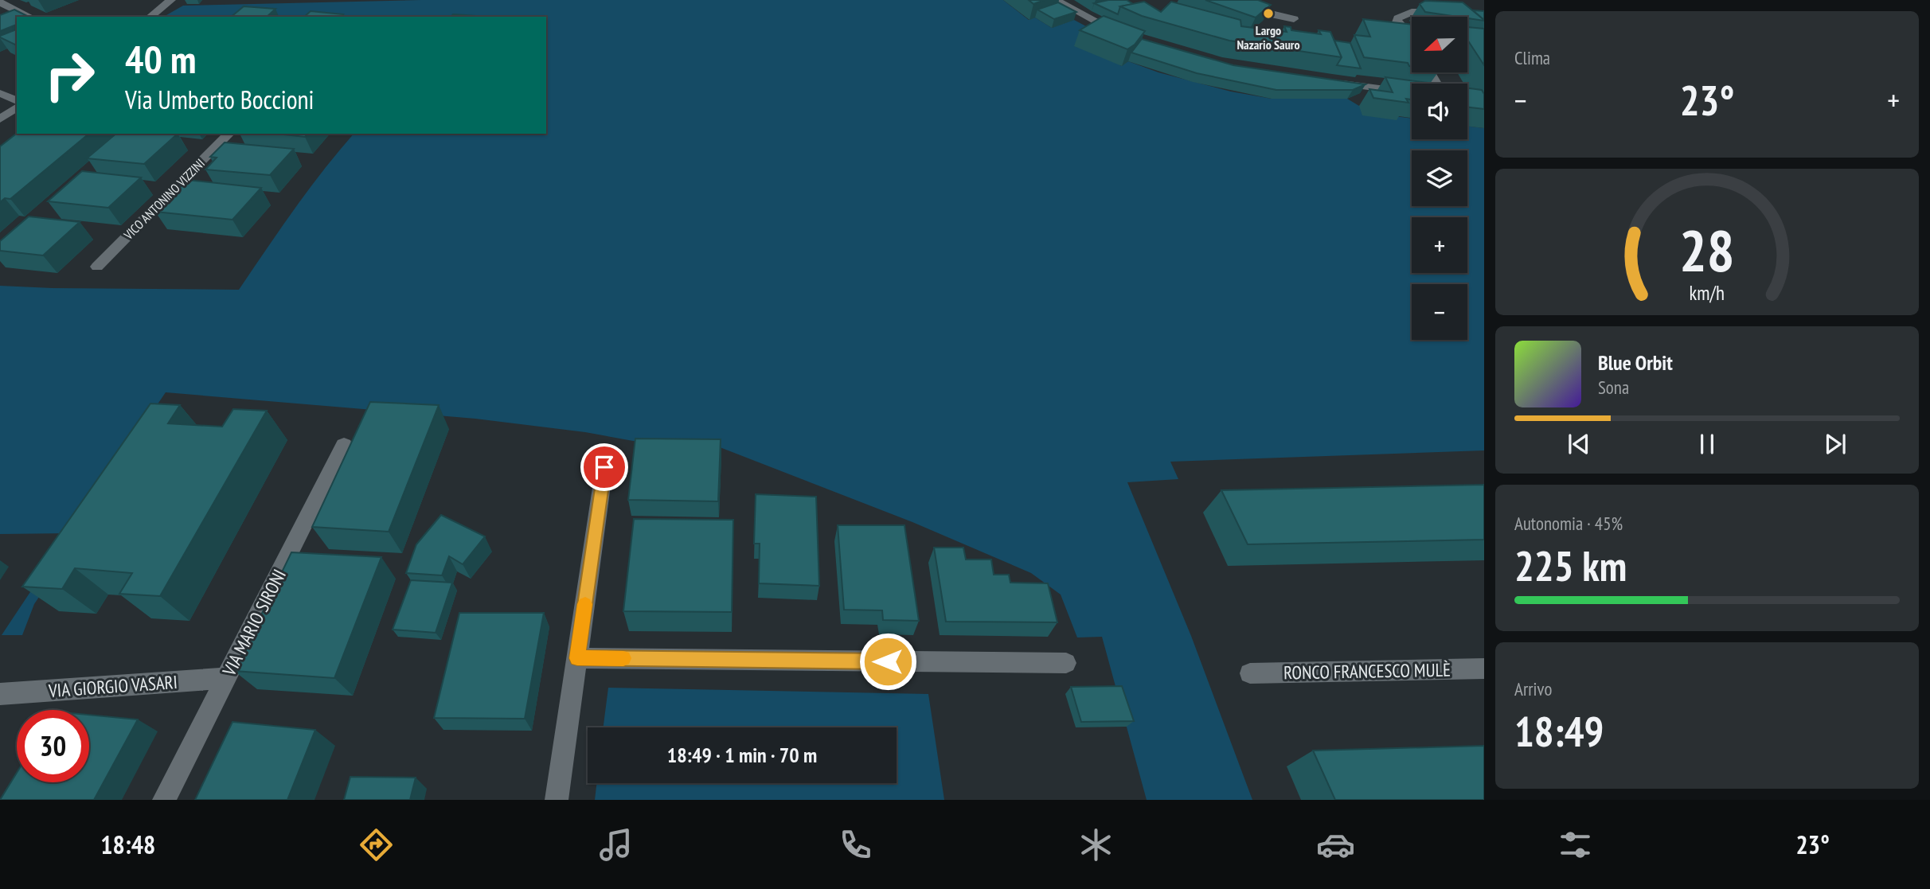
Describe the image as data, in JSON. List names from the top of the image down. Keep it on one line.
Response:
{"streets":{"street":["VICO ANTONINO VIZZINI","VIA MARIO SIRONI","RONCO FRANCESCO MULÈ","VIA GIORGIO VASARI"]},"crossings":[["VIA MARIO SIRONI","VIA GIORGIO VASARI"]],"places":["Largo Nazario Sauro"],"north":"left","page":{"tile":["Clima",["Autonomia · 45%","225 km"],["Arrivo","18:49"]],"map_buttons":["+","−"],"turn":["40 m","Via Umberto Boccioni"],"heat":["−","23°","+"],"song":["Blue Orbit","Sona"],"limit":"30","trip":"18:49 · 1 min · 70 m","tabs":["18:48","23°"],"gauge":["28","km/h"]}}
